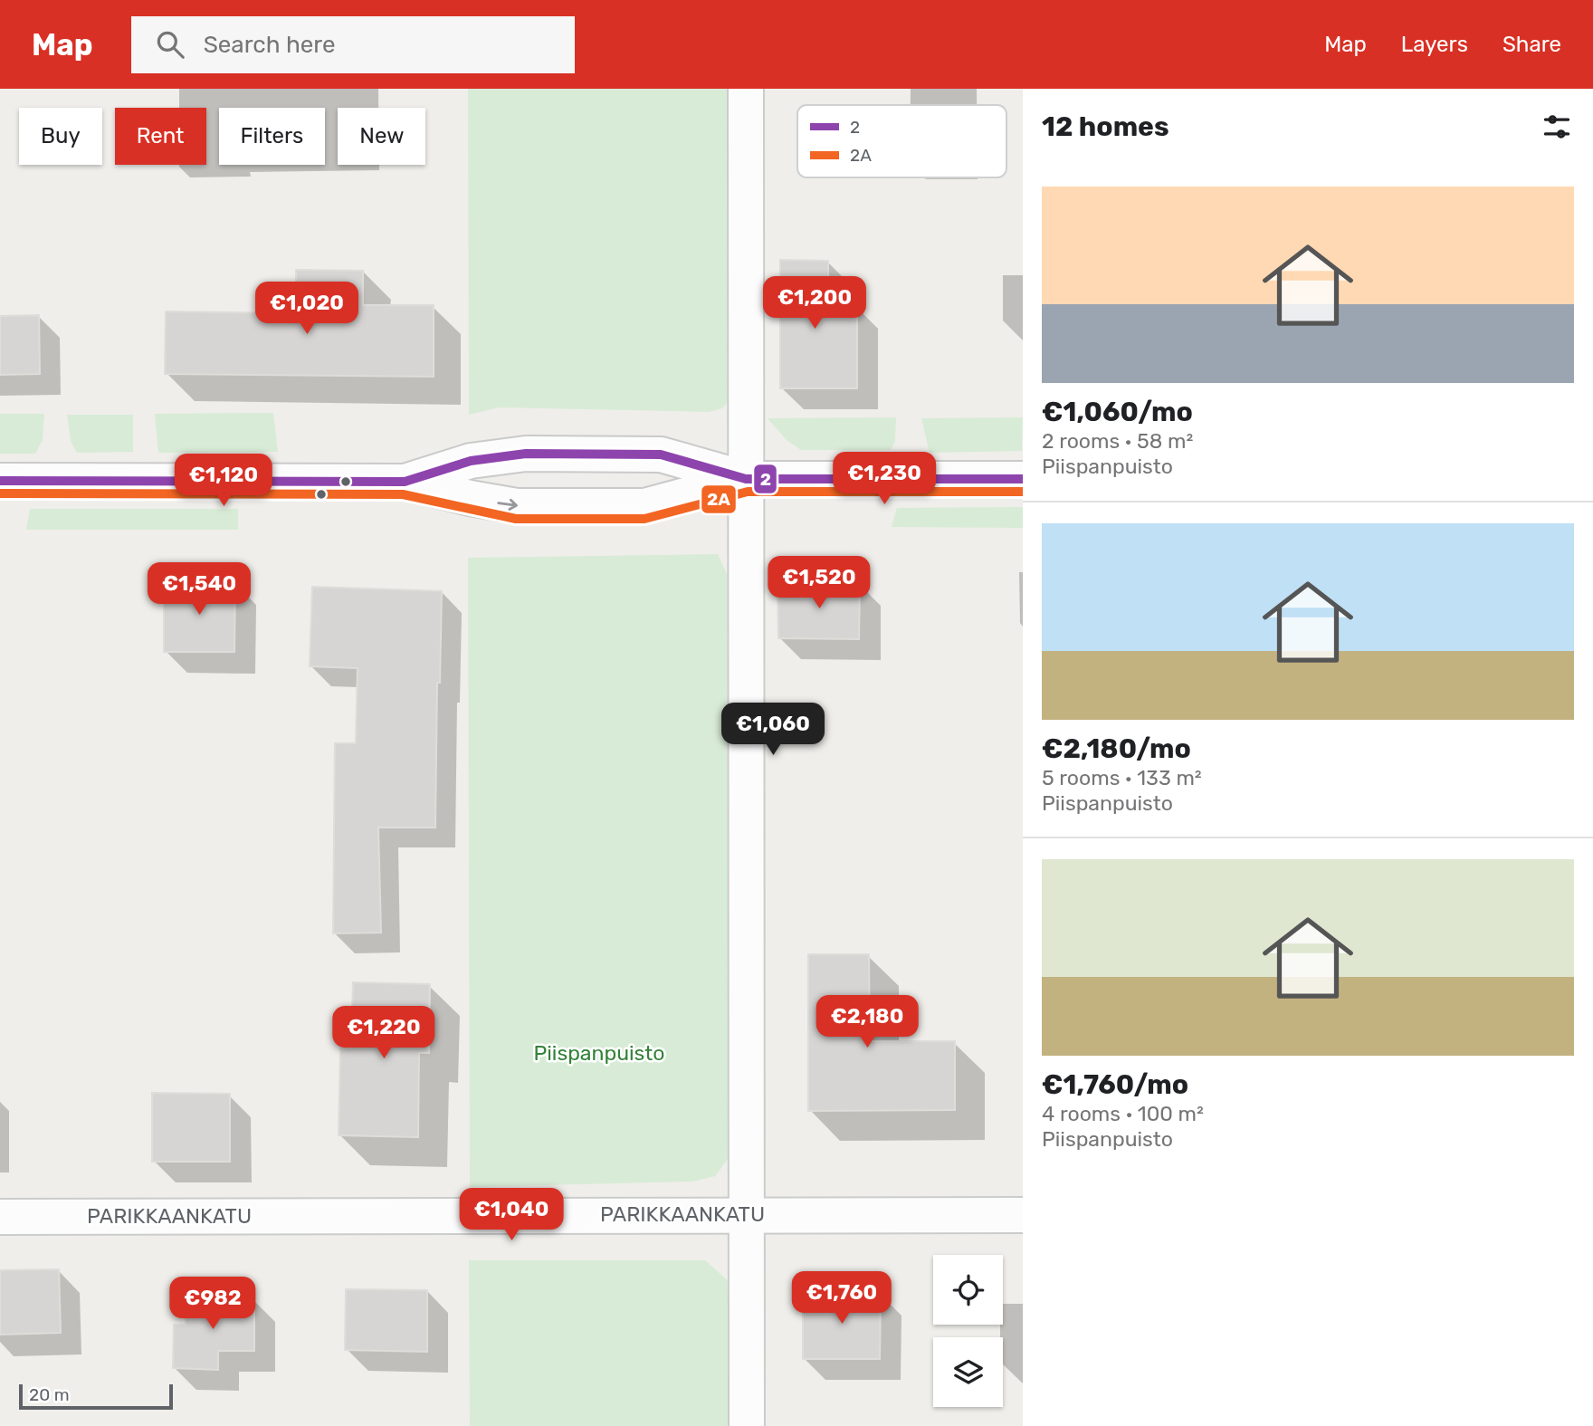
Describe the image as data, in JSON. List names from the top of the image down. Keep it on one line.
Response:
{"streets":{"street":["PARIKKAANKATU"]},"parks":["Piispanpuisto"],"lines":["transit line 2","transit line 2A"],"legend":["2","2A"],"scale_bar":"20 m","page":{"header":"Map","search":"Search here","nav":["Map","Layers","Share"],"heading":"12 homes","chip":["Buy","Rent","Filters","New"],"list":[{"name":"€1,060/mo","note":"2 rooms · 58 m² · Piispanpuisto"},{"name":"€2,180/mo","note":"5 rooms · 133 m² · Piispanpuisto"},{"name":"€1,760/mo","note":"4 rooms · 100 m² · Piispanpuisto"}],"price":["€1,200","€1,020","€1,230","€1,120","€1,520","€1,540","€1,060","€2,180","€1,220","€1,040","€1,760","€982"],"scale":"20 m"}}
